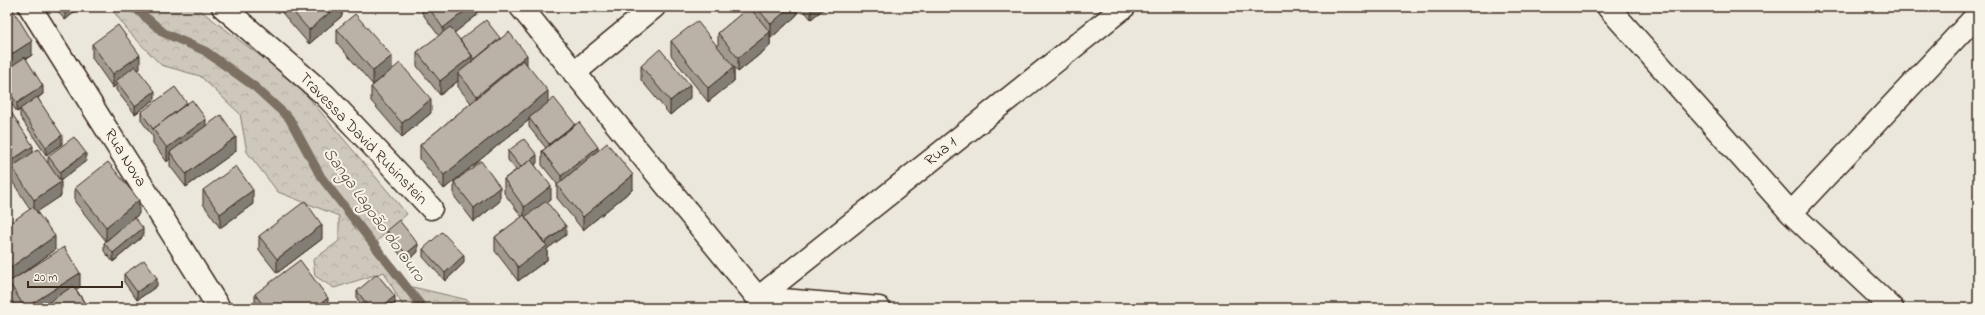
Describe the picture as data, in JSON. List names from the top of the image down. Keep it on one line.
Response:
{"streets":{"street":["Travessa David Rubinstein","Rua 1","Rua Nova"]},"water":["Sanga Lagoão do Ouro"],"scale_bar":"20 m"}
